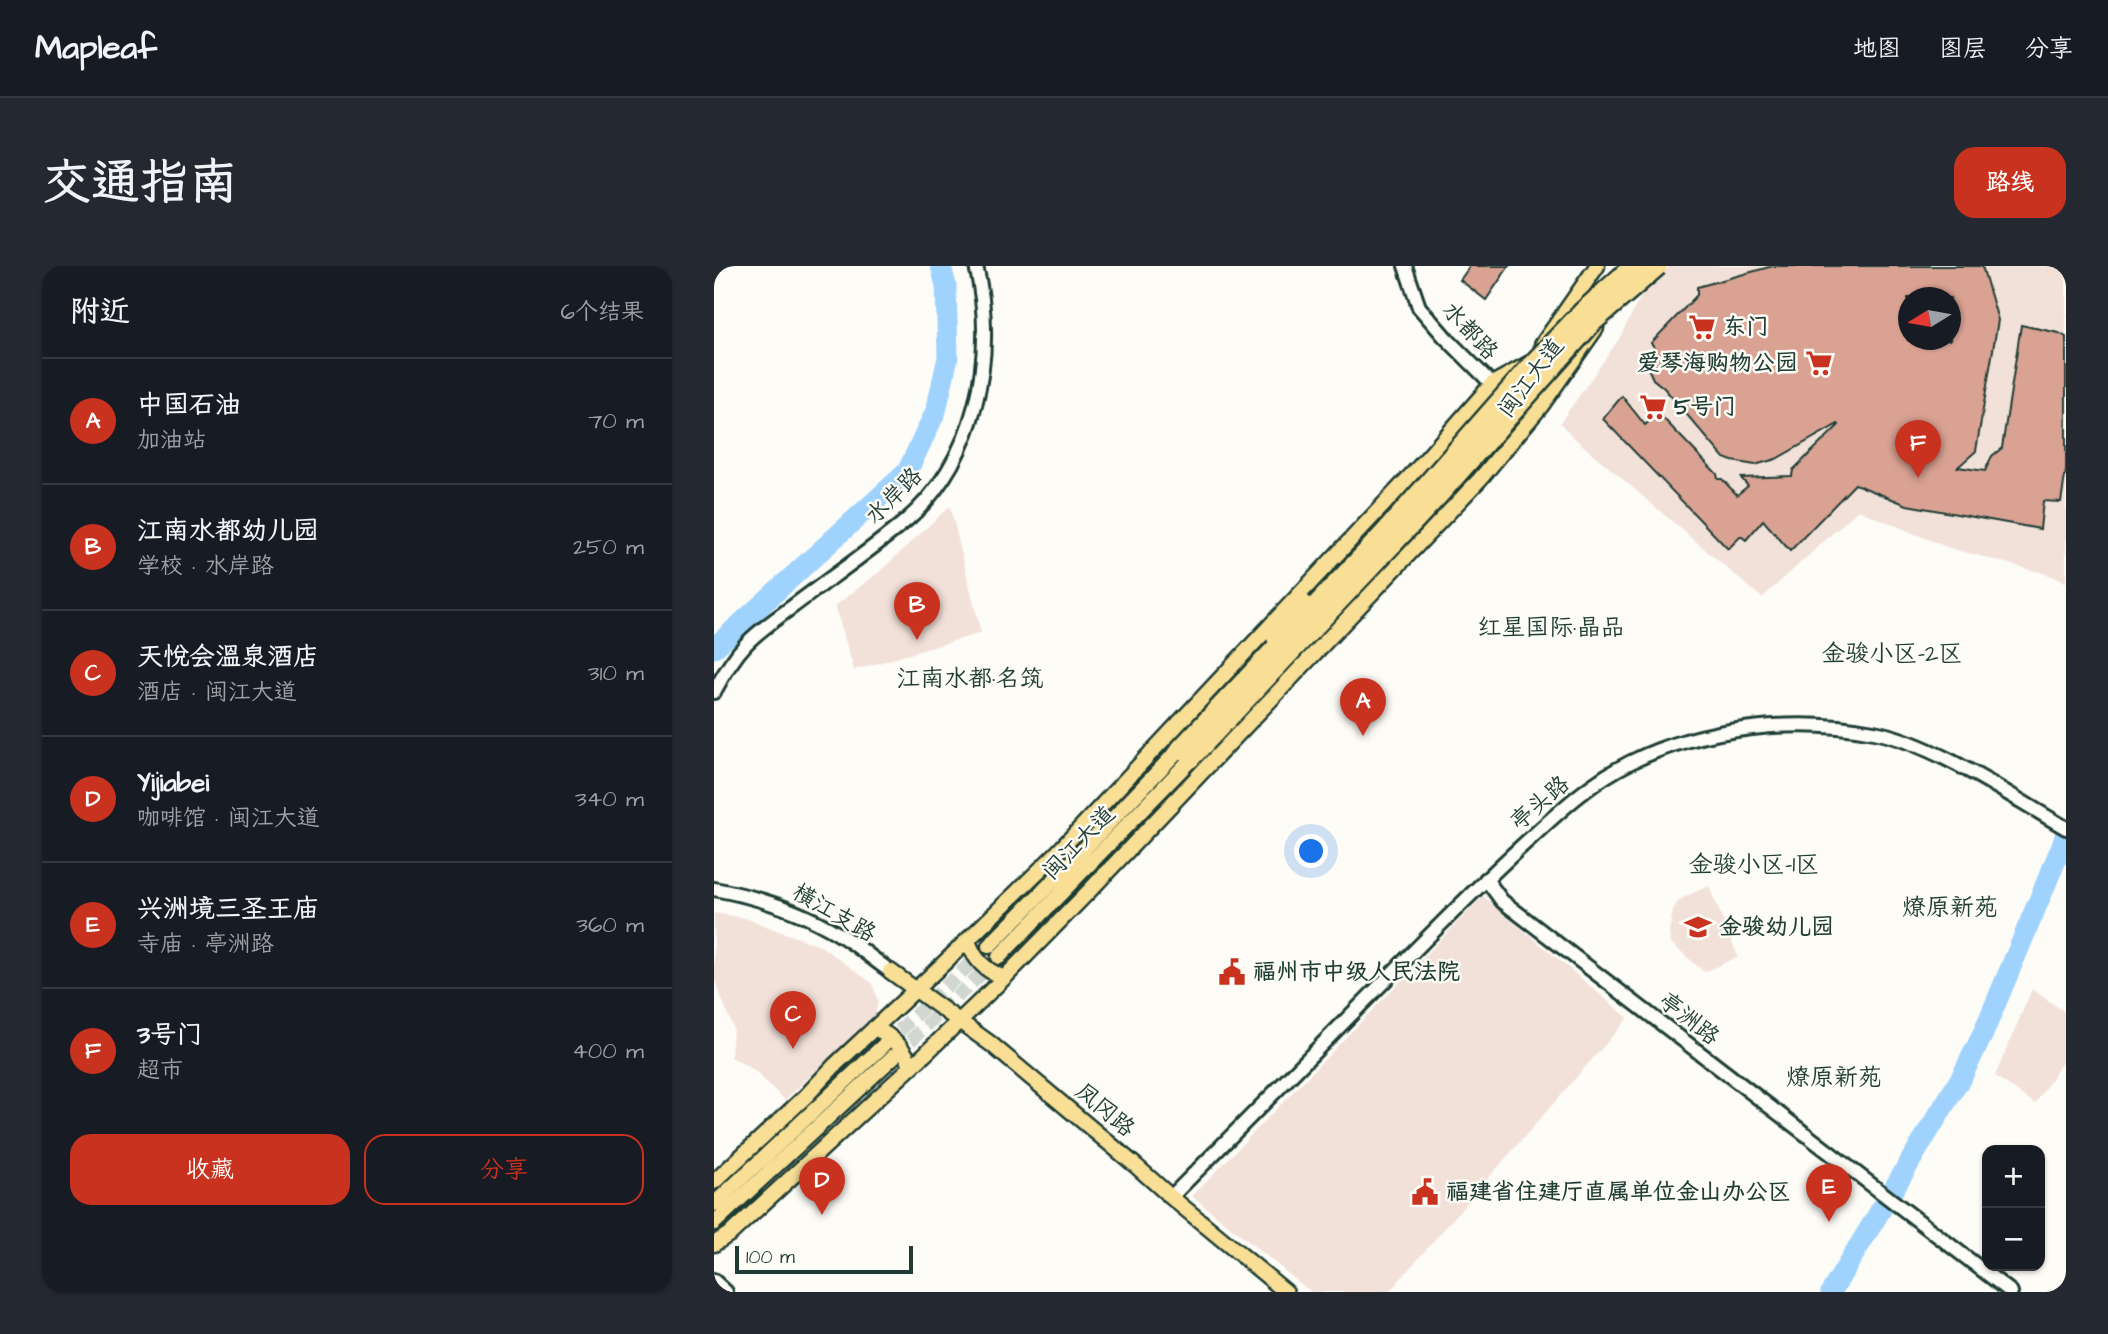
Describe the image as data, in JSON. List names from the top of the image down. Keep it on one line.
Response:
{"streets":{"main road":["闽江大道","凤冈路"],"street":["水都路","水岸路","亭头路","横江支路","亭洲路"]},"crossings":[["水都路","闽江大道"],["亭头路","亭洲路"],["亭头路","凤冈路"],["横江支路","凤冈路"]],"districts":["红星国际·晶品","金骏小区-2区","江南水都·名筑","金骏小区-1区","燎原新苑","燎原新苑"],"places":{"supermarket":["东门","爱琴海购物公园","5号门"],"school or university":["金骏幼儿园"],"public building":["福州市中级人民法院","福建省住建厅直属单位金山办公区"]},"scale_bar":"100 m","north":"left","page":{"header":"Mapleaf","nav":["地图","图层","分享"],"title":"交通指南","buttons":["路线",["收藏","分享"]],"heading":["附近","6个结果"],"list":[{"mark":"A","name":"中国石油","note":"加油站","value":"70 m"},{"mark":"B","name":"江南水都幼儿园","note":"学校 · 水岸路","value":"250 m"},{"mark":"C","name":"天悦会温泉酒店","note":"酒店 · 闽江大道","value":"310 m"},{"mark":"D","name":"Yijiabei","note":"咖啡馆 · 闽江大道","value":"340 m"},{"mark":"E","name":"兴洲境三圣王庙","note":"寺庙 · 亭洲路","value":"360 m"},{"mark":"F","name":"3号门","note":"超市","value":"400 m"}],"pins":["F","B","A","C","D","E"],"map_buttons":["+","−"],"scale":"100 m"}}
